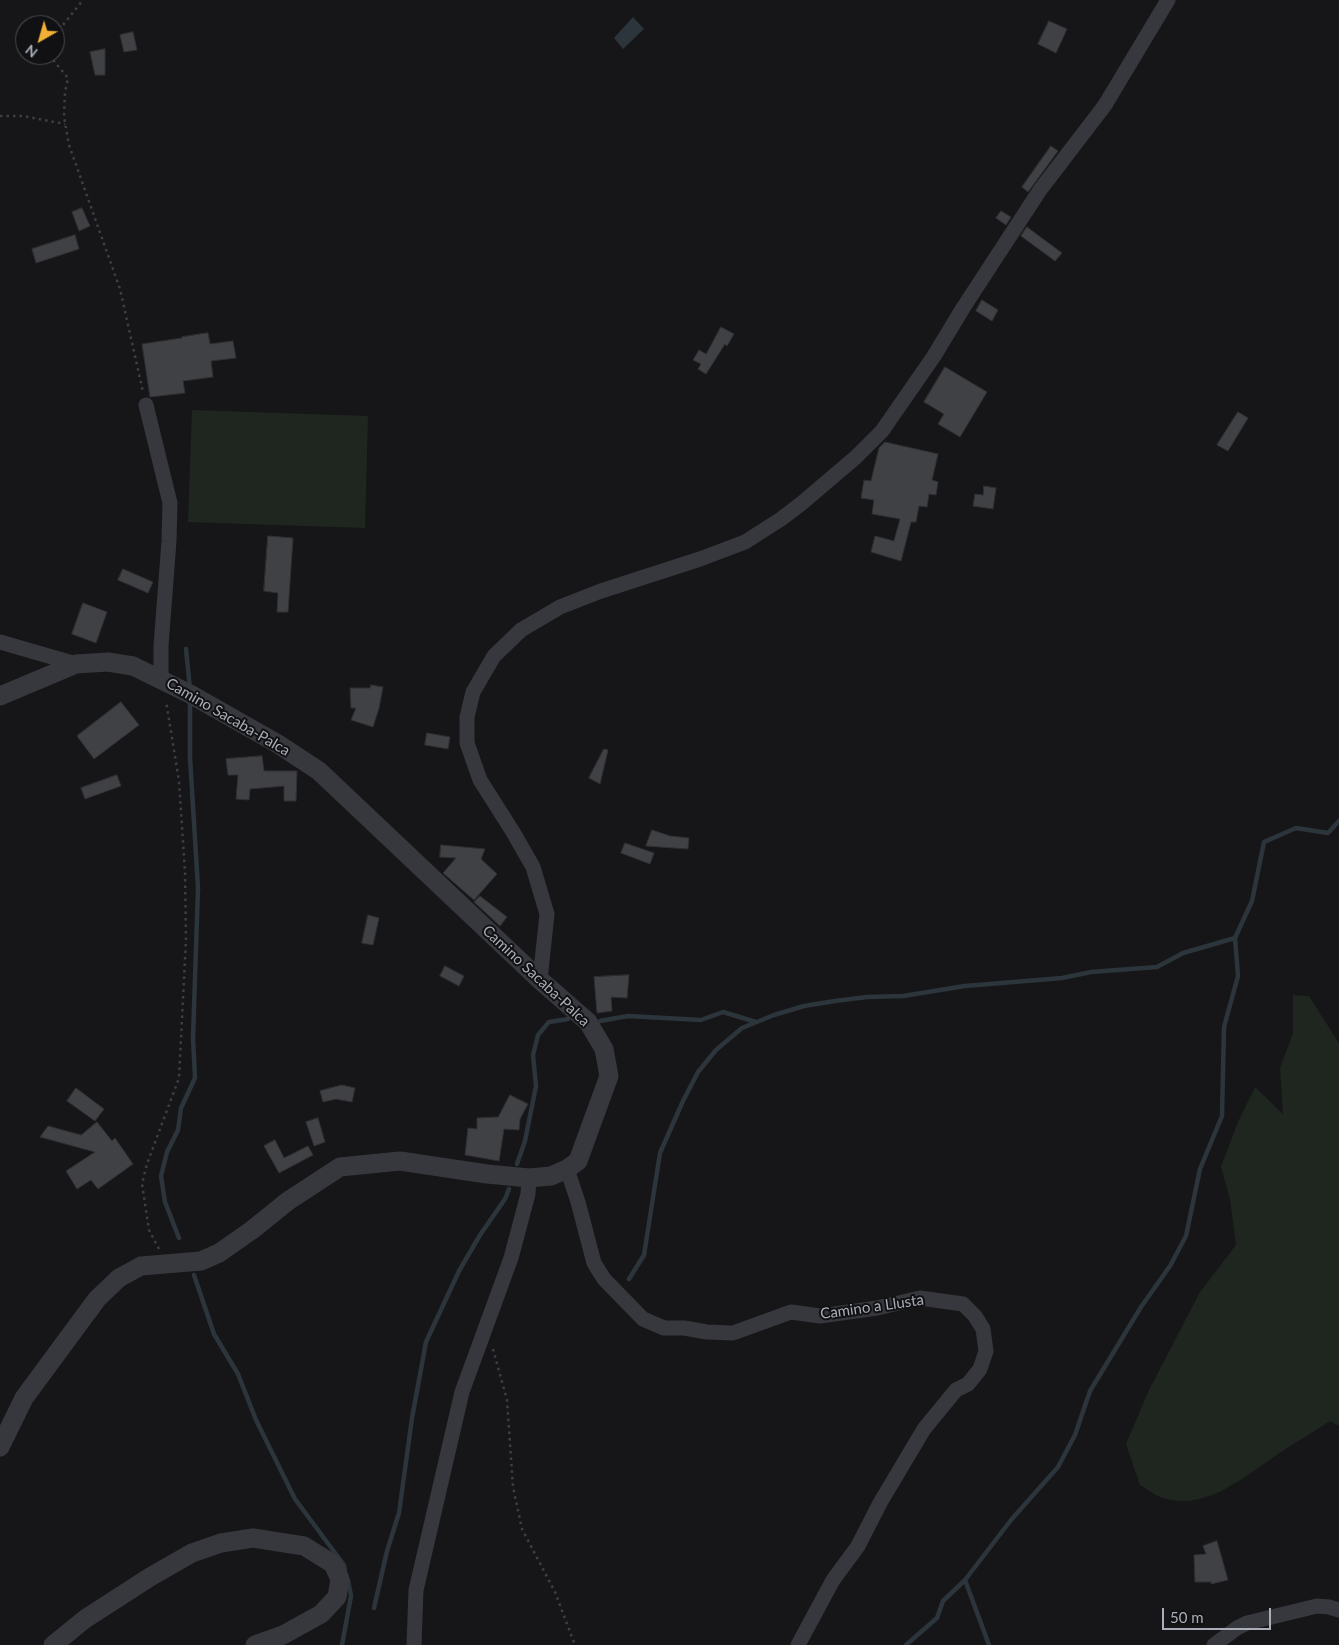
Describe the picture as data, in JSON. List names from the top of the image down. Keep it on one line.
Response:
{"streets":{"street":["Camino Sacaba-Palca","Camino a Llusta"]},"crossings":[["Camino Sacaba-Palca","Camino a Llusta"]],"scale_bar":"50 m","north":"bottom left"}
